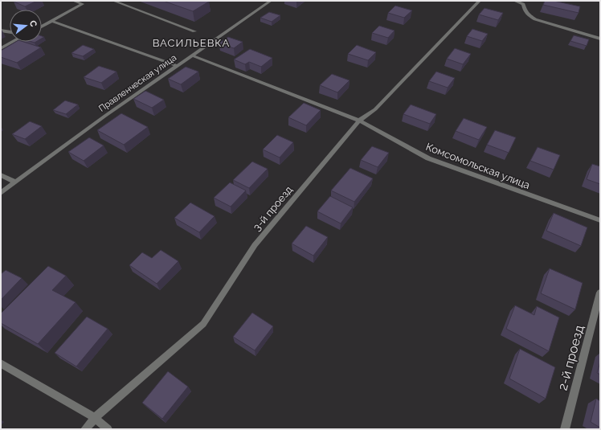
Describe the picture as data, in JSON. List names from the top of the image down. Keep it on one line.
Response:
{"streets":{"street":["Правленческая улица","Комсомольская улица","3-й проезд","2-й проезд"]},"crossings":[["Правленческая улица","Комсомольская улица"],["Комсомольская улица","3-й проезд"]],"districts":["ВАСИЛЬЕВКА"],"north":"right"}
